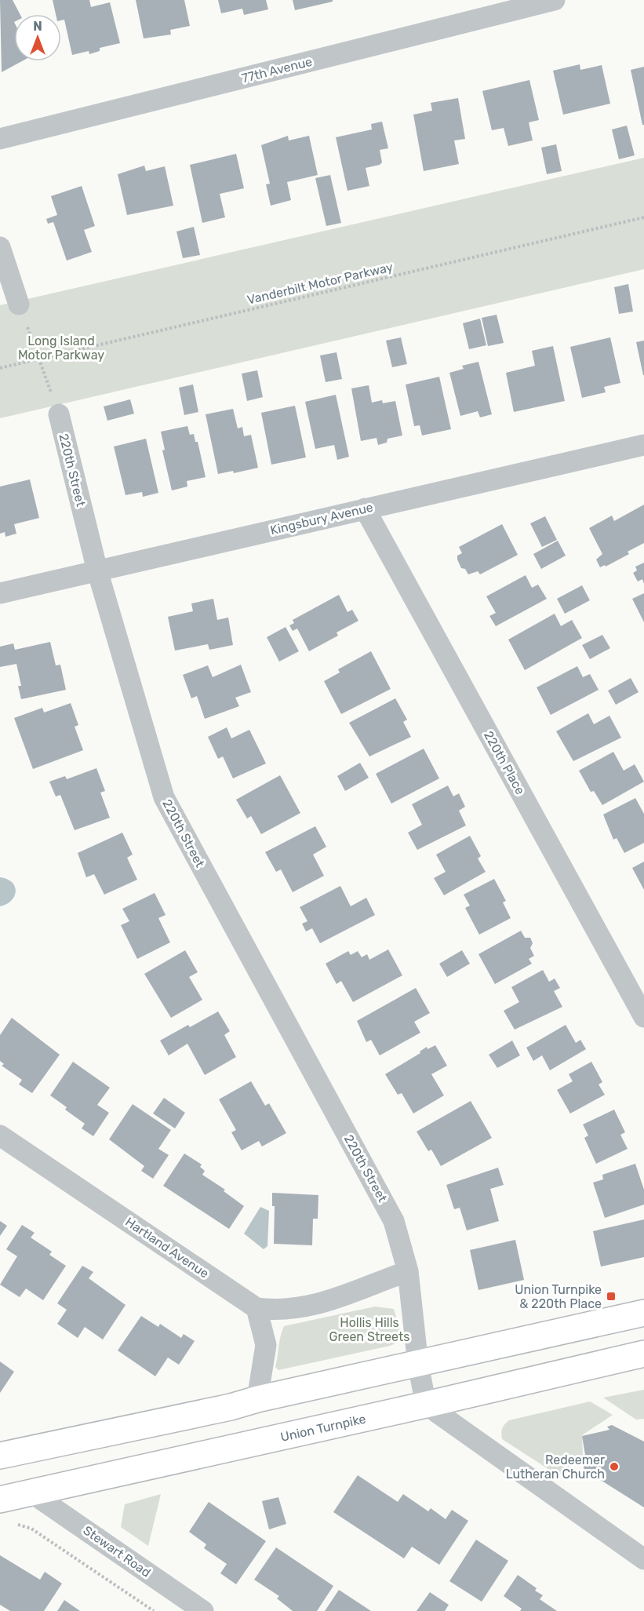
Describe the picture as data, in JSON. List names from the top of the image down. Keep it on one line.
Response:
{"streets":{"main road":["Union Turnpike"],"street":["77th Avenue","220th Street","Kingsbury Avenue","220th Place","Hartland Avenue","Stewart Road"],"path":["Vanderbilt Motor Parkway"]},"crossings":[["220th Street","Kingsbury Avenue"],["Kingsbury Avenue","220th Place"],["Union Turnpike","Stewart Road"]],"parks":["Long Island Motor Parkway","Hollis Hills Green Streets"],"places":{"transit":["Union Turnpike & 220th Place"],"other":["Redeemer Lutheran Church"]},"north":"top"}
